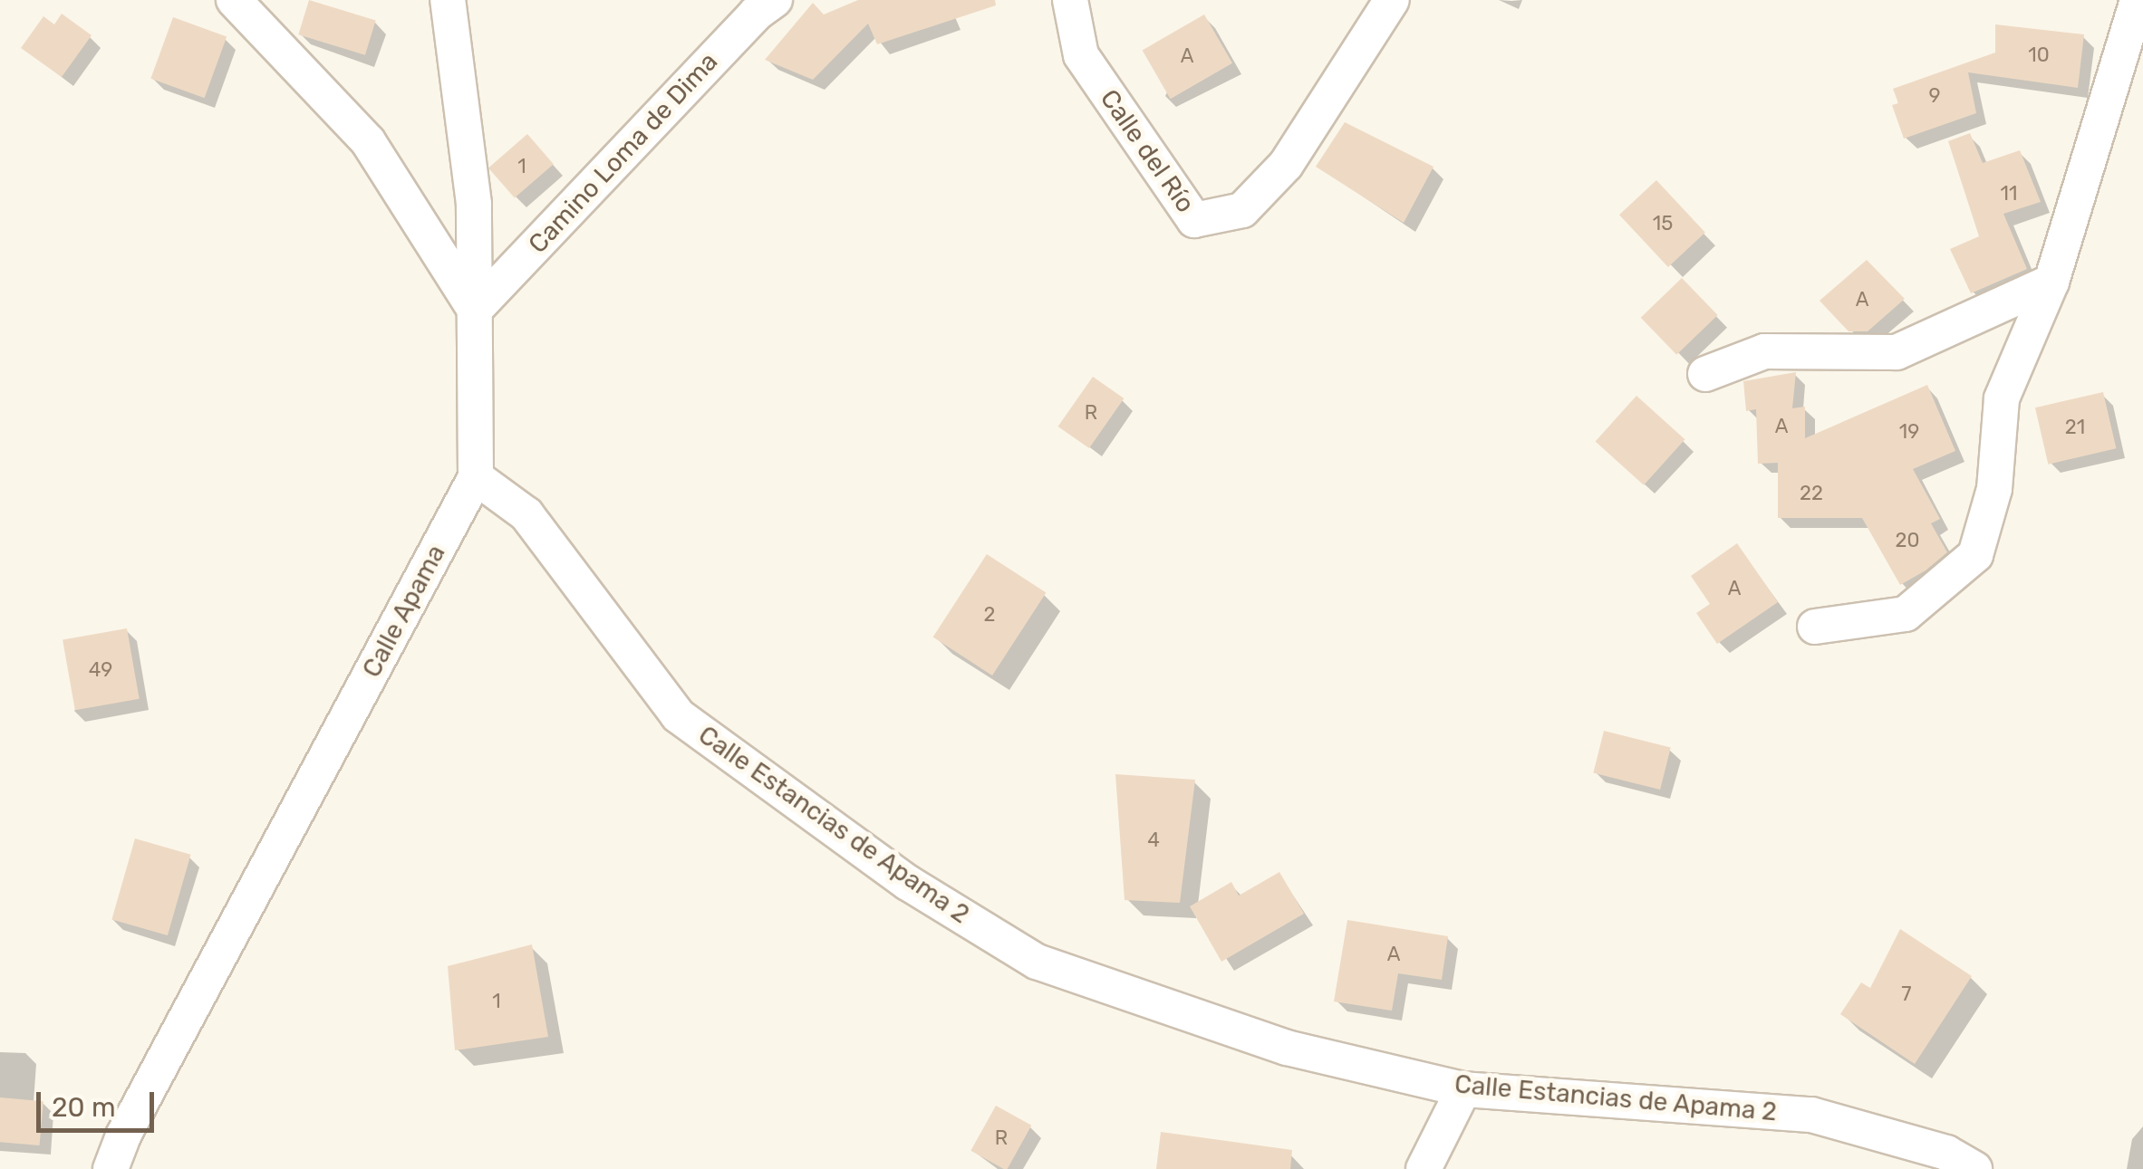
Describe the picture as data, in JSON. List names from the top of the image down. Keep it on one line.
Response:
{"streets":{"street":["Calle del Río","Camino Loma de Dima","Calle Apama","Calle Estancias de Apama 2"]},"crossings":[["Camino Loma de Dima","Calle Apama"],["Calle Apama","Calle Estancias de Apama 2"]],"house_numbers":["10","A","9","1","11","15","A","R","A","21","19","22","20","A","2","49","4","A","7","1","R"],"scale_bar":"20 m"}
